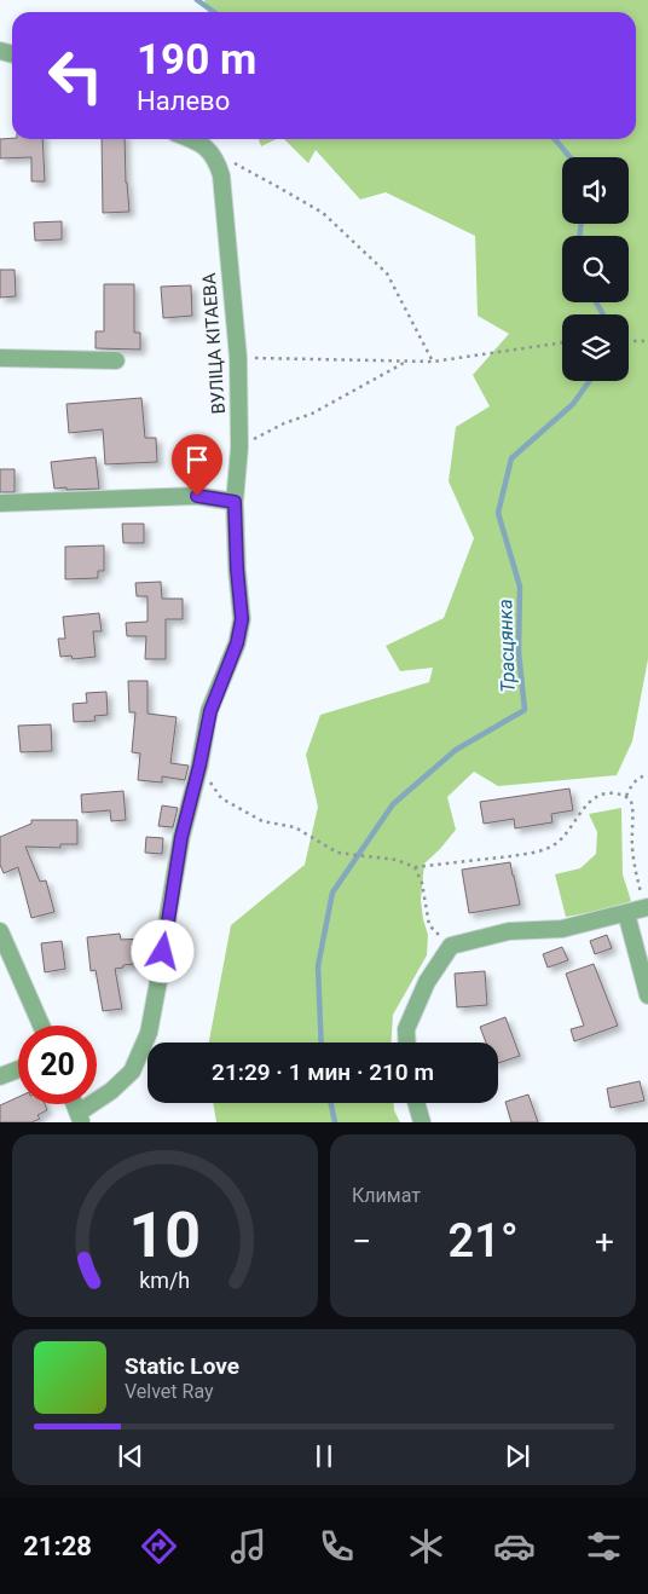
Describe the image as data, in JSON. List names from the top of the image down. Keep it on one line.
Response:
{"streets":{"street":["ВУЛІЦА КІТАЕВА"]},"water":["Трасцянка"],"page":{"turn":["190 m","Налево"],"limit":"20","trip":"21:29 · 1 мин · 210 m","tile":"Климат","heat":["−","21°","+"],"song":["Static Love","Velvet Ray"],"tabs":"21:28","gauge":["10","km/h"]}}
